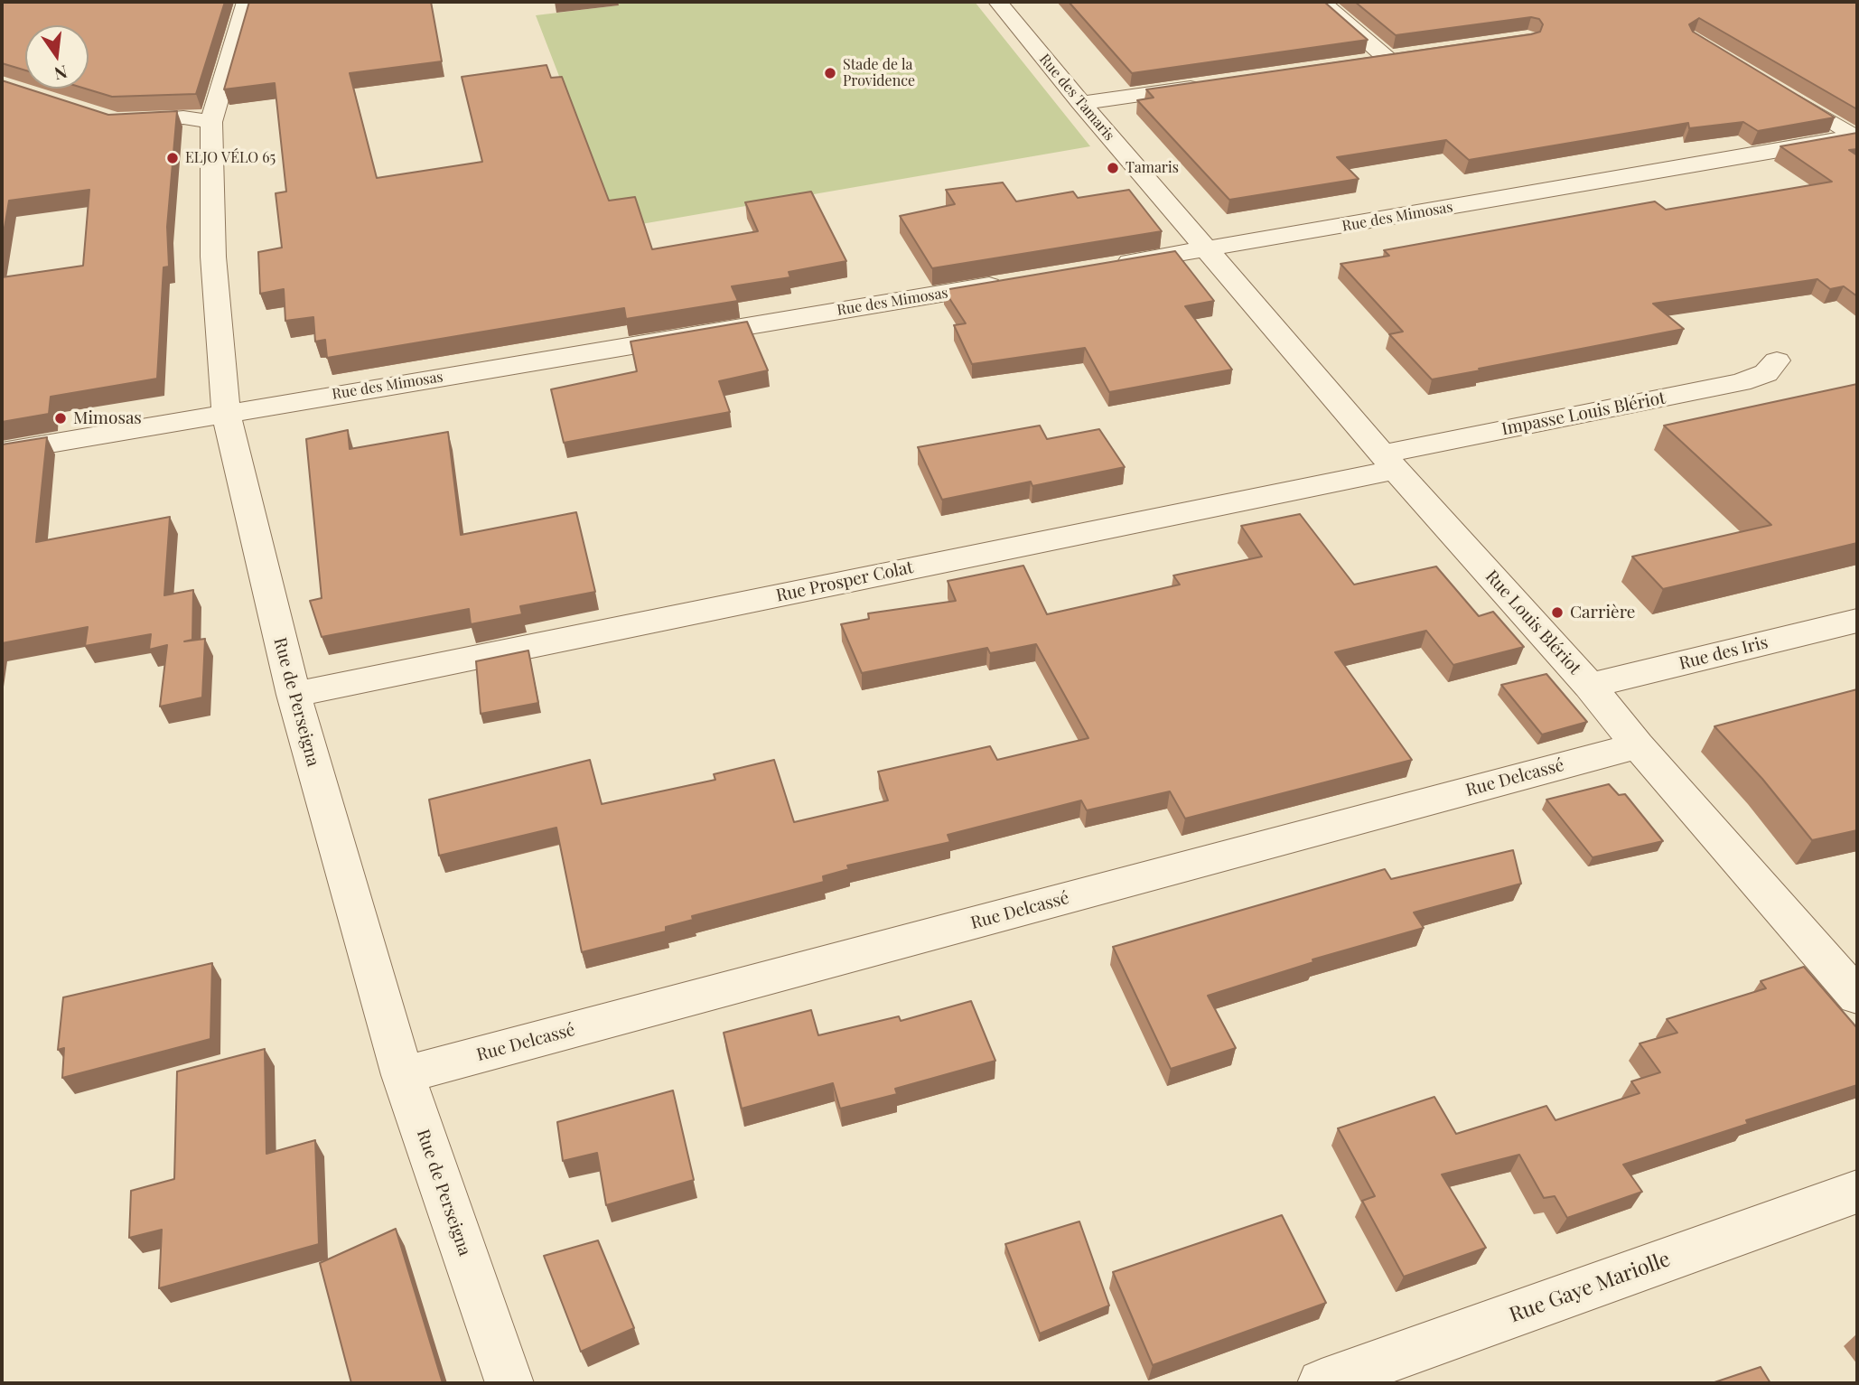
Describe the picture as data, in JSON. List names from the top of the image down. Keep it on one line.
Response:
{"streets":{"street":["Rue des Tamaris","Rue des Mimosas","Impasse Louis Blériot","Rue Prosper Colat","Rue Louis Blériot","Rue des Iris","Rue de Perseigna","Rue Delcassé","Rue Gaye Mariolle"]},"crossings":[["Rue des Tamaris","Rue des Mimosas"],["Rue des Tamaris","Rue Louis Blériot"],["Rue des Mimosas","Rue Louis Blériot"],["Rue des Mimosas","Rue de Perseigna"],["Impasse Louis Blériot","Rue Prosper Colat"],["Impasse Louis Blériot","Rue Louis Blériot"],["Rue Prosper Colat","Rue Louis Blériot"],["Rue Prosper Colat","Rue de Perseigna"],["Rue Louis Blériot","Rue des Iris"],["Rue Louis Blériot","Rue Delcassé"],["Rue de Perseigna","Rue Delcassé"]],"places":["Stade de la Providence","ELJO VÉLO 65","Tamaris","Mimosas","Carrière"],"north":"bottom"}
